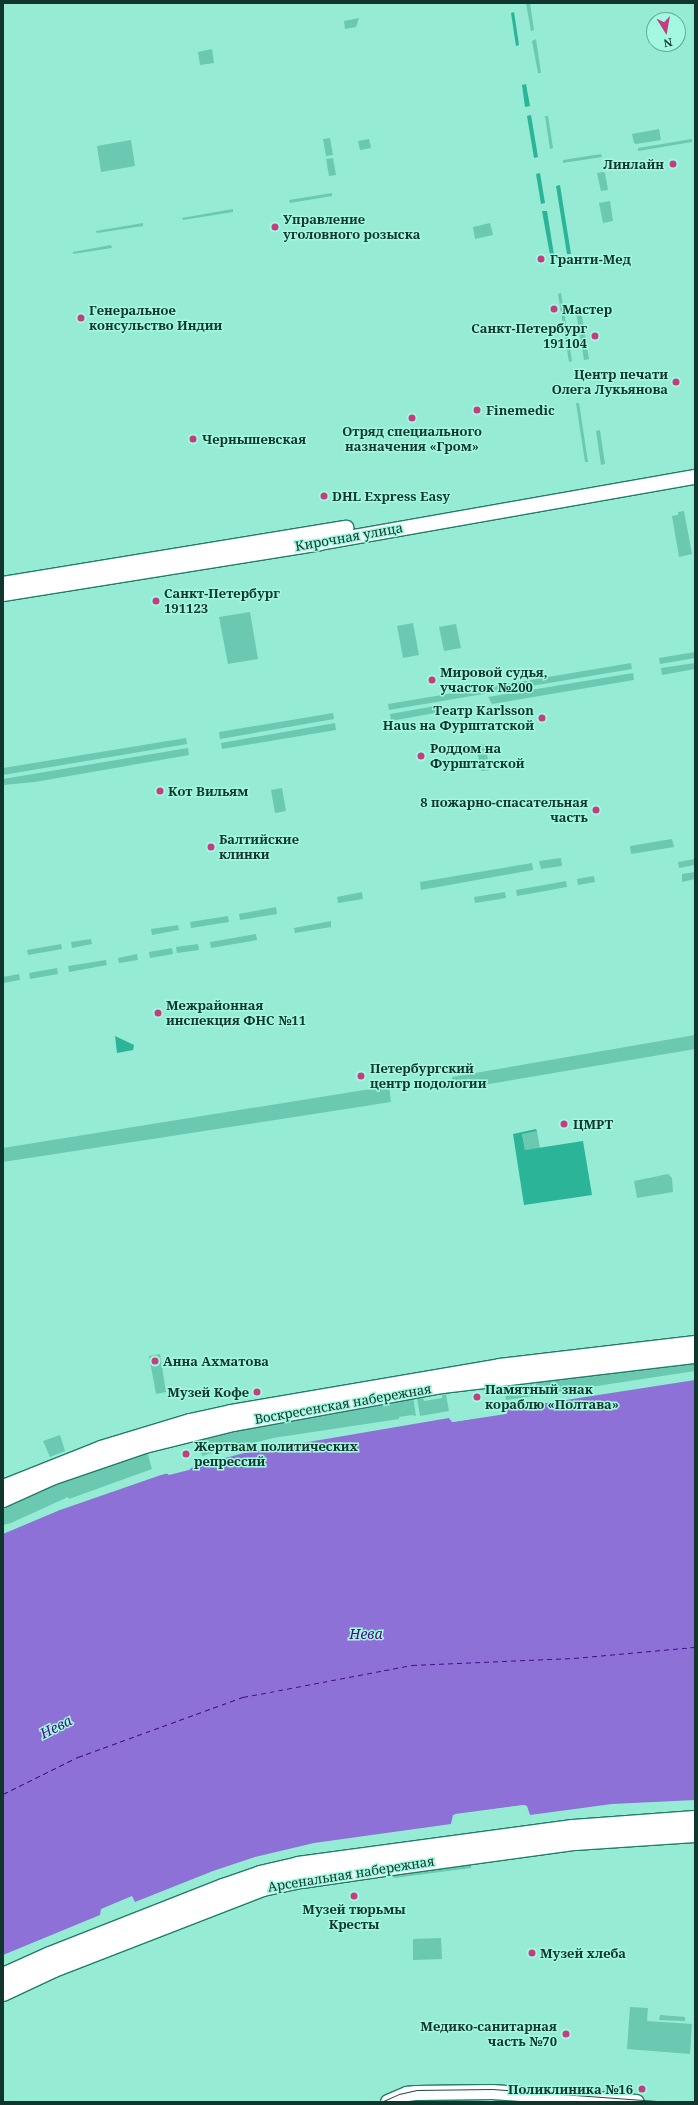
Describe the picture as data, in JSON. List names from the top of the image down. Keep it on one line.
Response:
{"streets":{"main road":["Кирочная улица","Воскресенская набережная","Арсенальная набережная"]},"water":["Нева"],"places":["Линлайн","Управление уголовного розыска","Гранти-Мед","Мастер","Генеральное консульство Индии","Санкт-Петербург 191104","Центр печати Олега Лукьянова","Finemedic","Отряд специального назначения «Гром»","Чернышевская","DHL Express Easy","Санкт-Петербург 191123","Мировой судья, участок №200","Театр Karlsson Haus на Фурштатской","Роддом на Фурштатской","Кот Вильям","8 пожарно-спасательная часть","Балтийские клинки","Межрайонная инспекция ФНС №11","Петербургский центр подологии","ЦМРТ","Анна Ахматова","Музей Кофе","Памятный знак кораблю «Полтава»","Жертвам политических репрессий","Музей тюрьмы Кресты","Музей хлеба","Медико-санитарная часть №70","Поликлиника №16"],"north":"bottom"}
